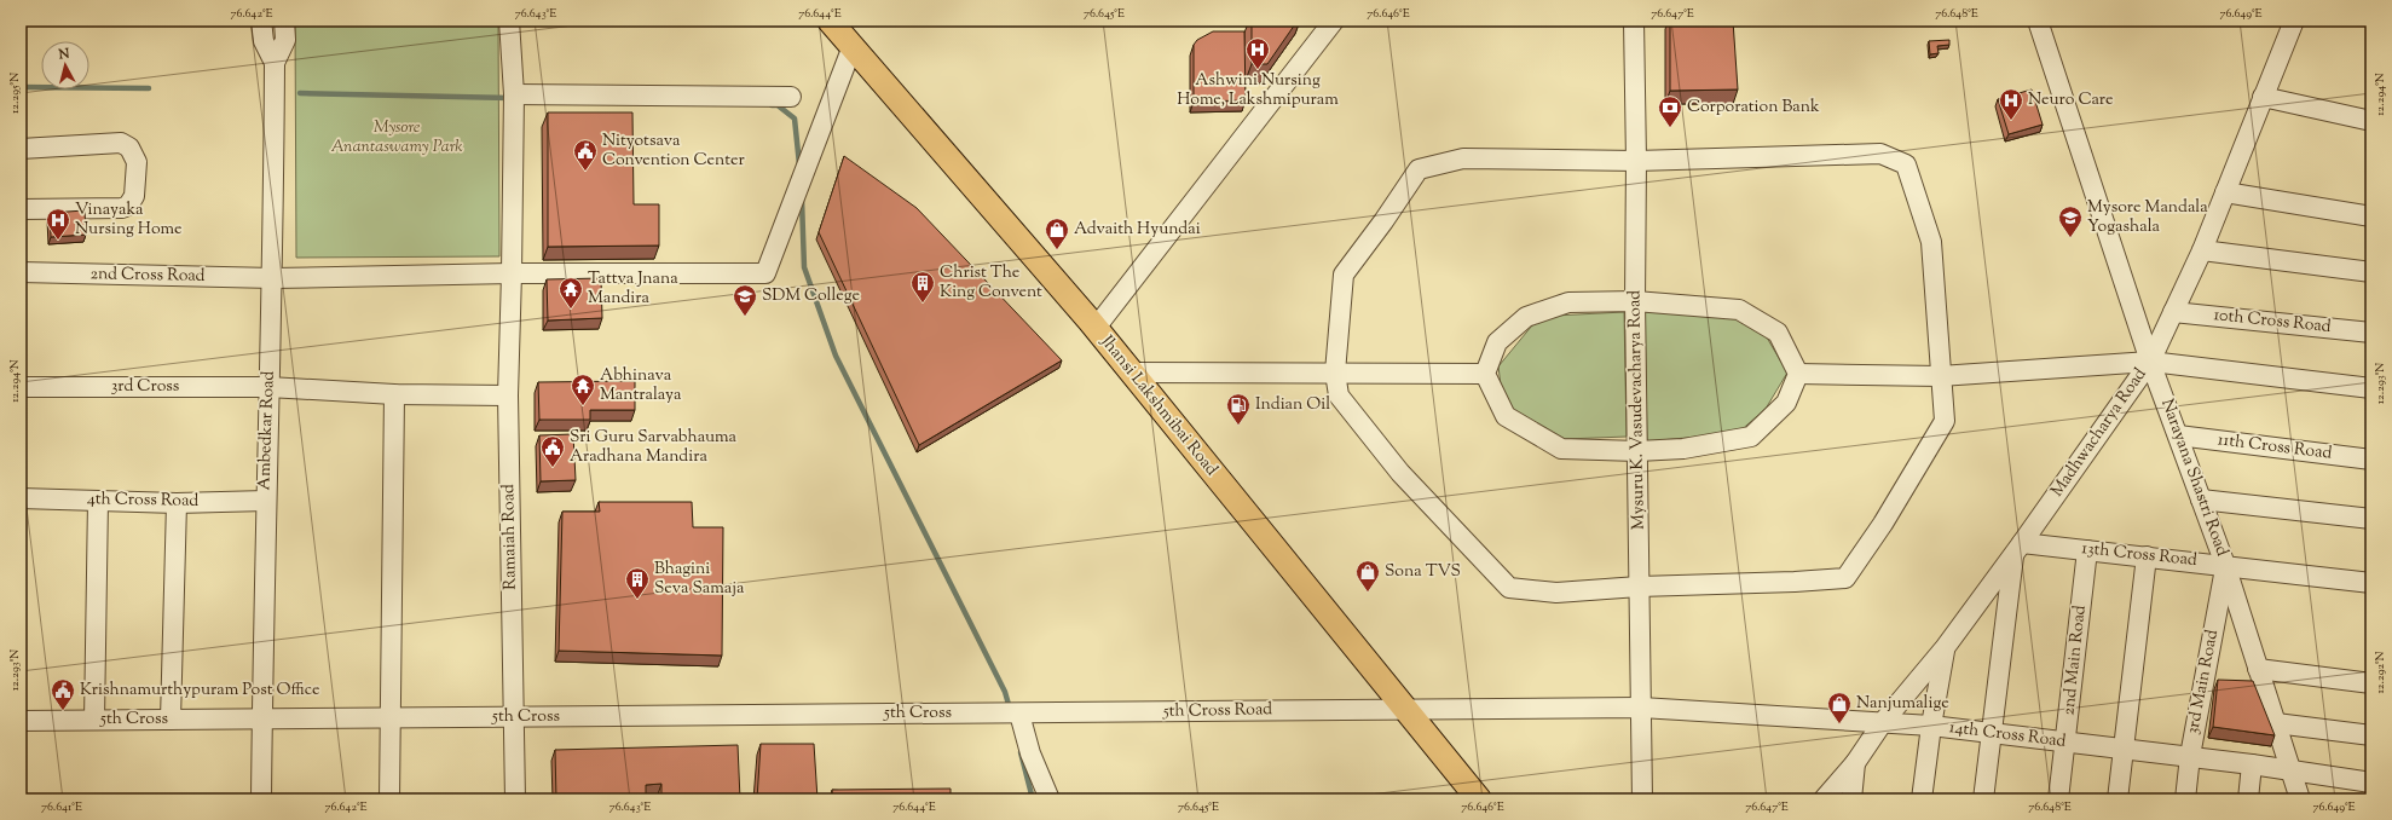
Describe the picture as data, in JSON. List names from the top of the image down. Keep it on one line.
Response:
{"streets":{"main road":["Jhansi Lakshmibai Road"],"street":["2nd Cross Road","10th Cross Road","3rd Cross","Mysuru K. Vasudevacharya Road","Ambedkar Road","Madhwacharya Road","11th Cross Road","Narayana Shastri Road","4th Cross Road","Ramaiah Road","13th Cross Road","2nd Main Road","3rd Main Road","5th Cross Road","5th Cross","14th Cross Road"]},"crossings":[["2nd Cross Road","Jhansi Lakshmibai Road"],["2nd Cross Road","Ambedkar Road"],["2nd Cross Road","Ramaiah Road"],["10th Cross Road","Madhwacharya Road"],["3rd Cross","Ambedkar Road"],["3rd Cross","Ramaiah Road"],["Jhansi Lakshmibai Road","5th Cross Road"],["Mysuru K. Vasudevacharya Road","5th Cross Road"],["Mysuru K. Vasudevacharya Road","14th Cross Road"],["Ambedkar Road","4th Cross Road"],["Ambedkar Road","5th Cross"],["Madhwacharya Road","Narayana Shastri Road"],["Madhwacharya Road","13th Cross Road"],["Madhwacharya Road","14th Cross Road"],["11th Cross Road","Narayana Shastri Road"],["Narayana Shastri Road","13th Cross Road"],["Narayana Shastri Road","3rd Main Road"],["Narayana Shastri Road","14th Cross Road"],["Ramaiah Road","5th Cross"],["13th Cross Road","2nd Main Road"],["13th Cross Road","3rd Main Road"],["2nd Main Road","14th Cross Road"],["3rd Main Road","14th Cross Road"],["5th Cross Road","5th Cross"],["5th Cross Road","14th Cross Road"]],"parks":["Mysore Anantaswamy Park"],"places":{"hospital":["Ashwini Nursing Home, Lakshmipuram","Neuro Care","Vinayaka Nursing Home"],"bank":["Corporation Bank"],"public building":["Nityotsava Convention Center","Sri Guru Sarvabhauma Aradhana Mandira","Krishnamurthypuram Post Office"],"school or university":["Mysore Mandala Yogashala","SDM College"],"shop":["Advaith Hyundai","Sona TVS","Nanjumalige"],"building":["Christ The King Convent","Bhagini Seva Samaja"],"temple":["Tattva Jnana Mandira","Abhinava Mantralaya"],"fuel station":["Indian Oil"]},"north":"top","coordinates":["76.642°E","76.643°E","76.644°E","76.645°E","76.646°E","76.647°E","76.648°E","76.649°E","12.295°N","12.294°N","12.293°N","12.292°N","76.641°E"]}
